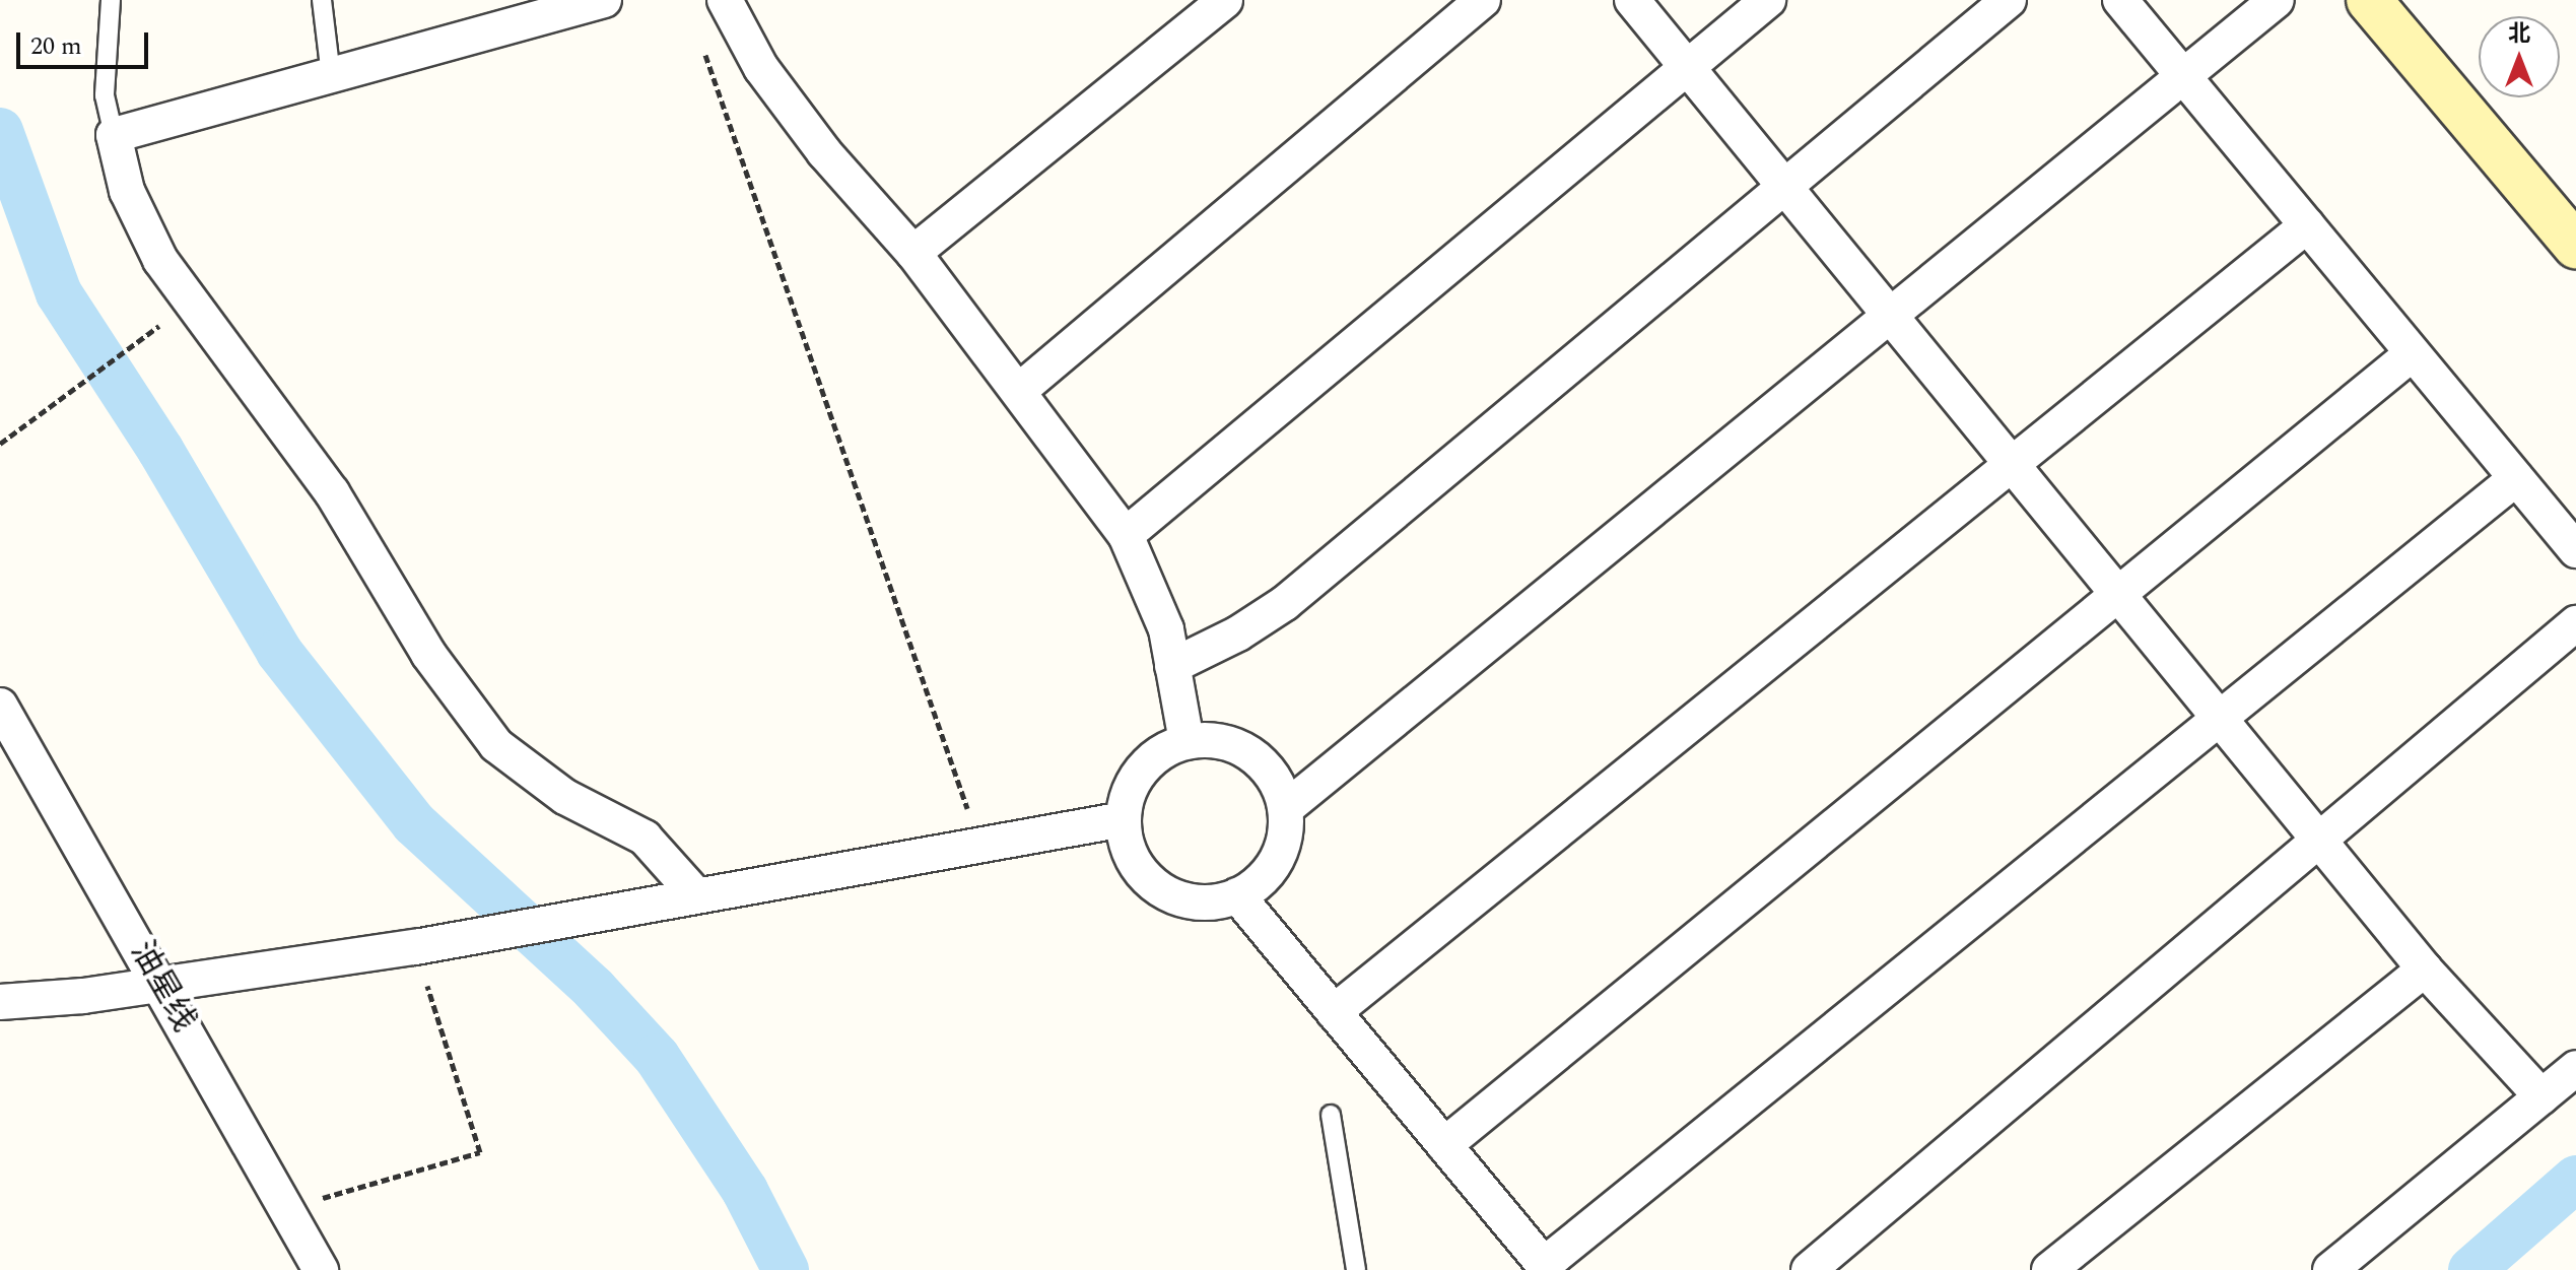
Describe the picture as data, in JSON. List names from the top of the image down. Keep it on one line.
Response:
{"streets":{"street":["油星线"]},"scale_bar":"20 m","north":"top"}
